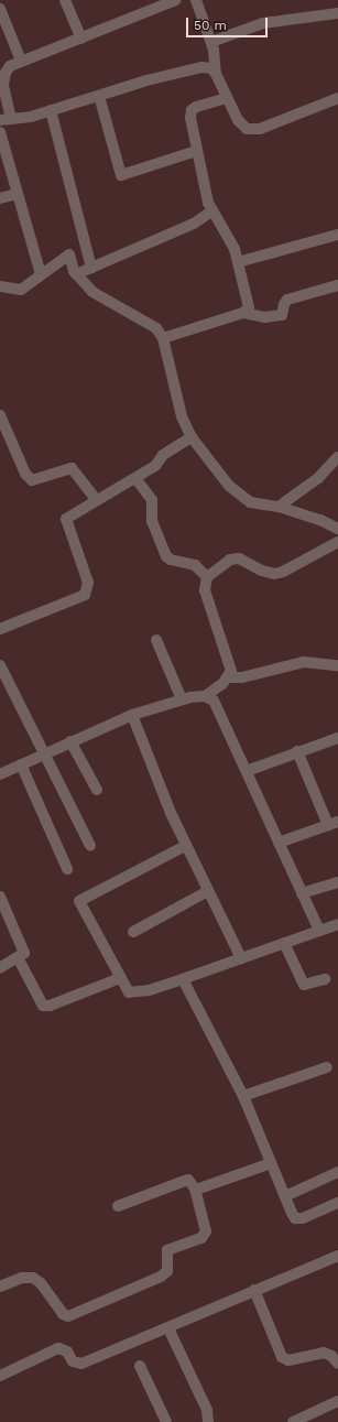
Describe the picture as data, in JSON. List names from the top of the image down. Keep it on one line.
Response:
{"scale_bar":"50 m"}
